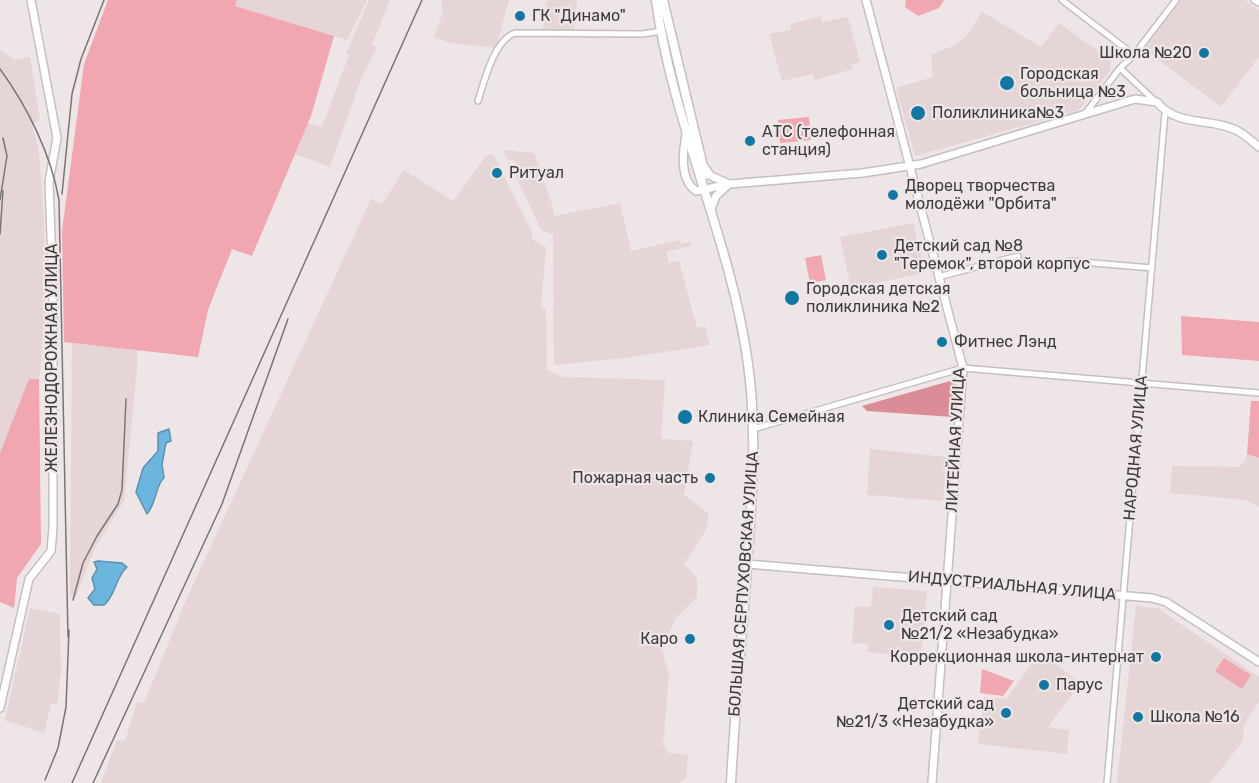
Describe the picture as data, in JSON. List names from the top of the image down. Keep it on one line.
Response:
{"streets":{"main road":["БОЛЬШАЯ СЕРПУХОВСКАЯ УЛИЦА"],"street":["ЖЕЛЕЗНОДОРОЖНАЯ УЛИЦА","ЛИТЕЙНАЯ УЛИЦА","НАРОДНАЯ УЛИЦА","ИНДУСТРИАЛЬНАЯ УЛИЦА"]},"crossings":[["ЛИТЕЙНАЯ УЛИЦА","ИНДУСТРИАЛЬНАЯ УЛИЦА"],["НАРОДНАЯ УЛИЦА","ИНДУСТРИАЛЬНАЯ УЛИЦА"],["БОЛЬШАЯ СЕРПУХОВСКАЯ УЛИЦА","ИНДУСТРИАЛЬНАЯ УЛИЦА"]],"places":["ГК \"Динамо\"","Школа №20","Городская больница №3","Поликлиника№3","АТС (телефонная станция)","Ритуал","Дворец творчества молодёжи \"Орбита\"","Детский сад №8 \"Теремок\", второй корпус","Городская детская поликлиника №2","Фитнес Лэнд","Клиника Семейная","Пожарная часть","Детский сад №21/2 «Незабудка»","Каро","Коррекционная школа-интернат","Парус","Детский сад №21/3 «Незабудка»","Школа №16"]}
